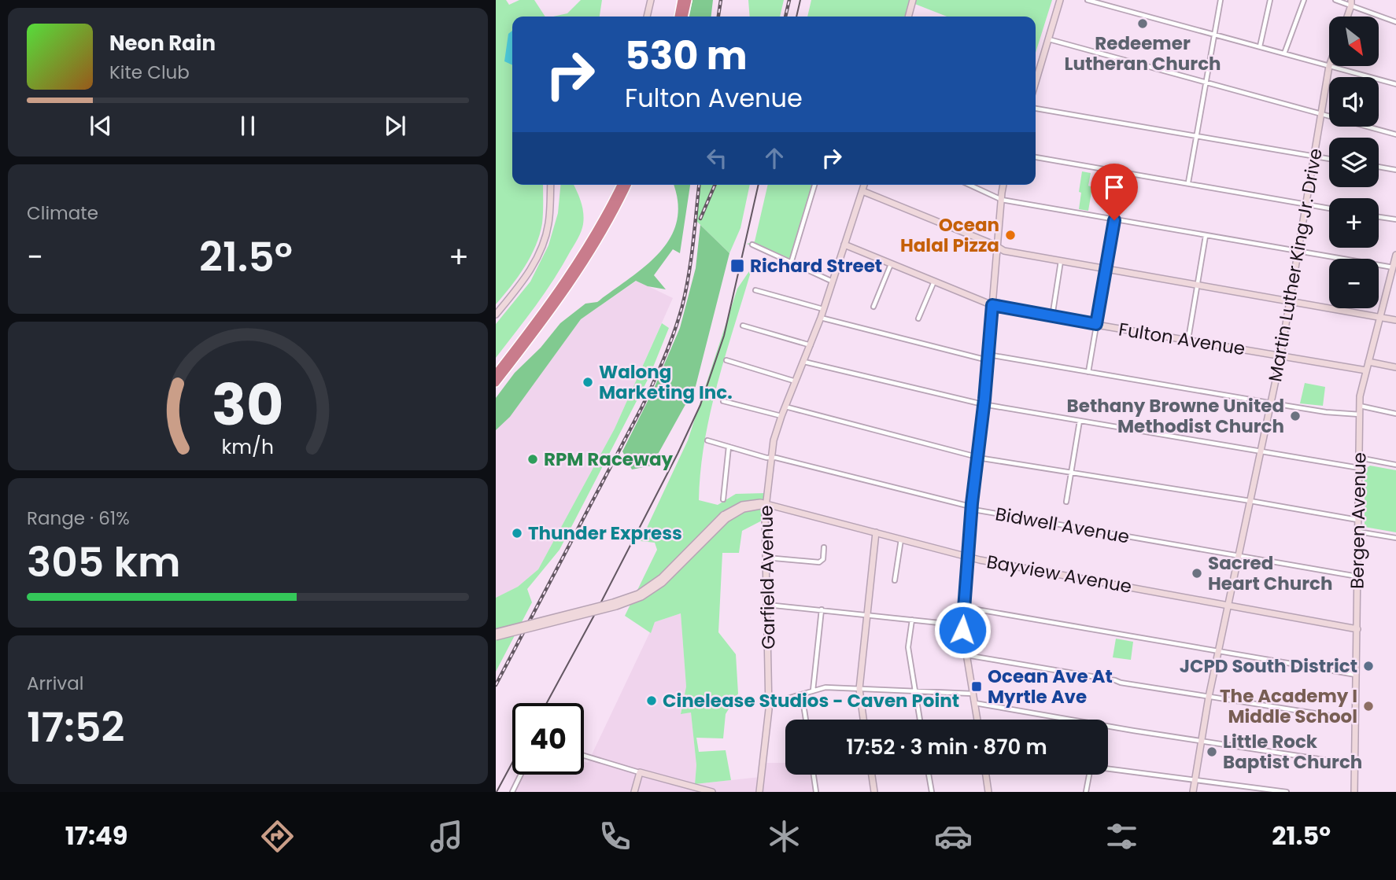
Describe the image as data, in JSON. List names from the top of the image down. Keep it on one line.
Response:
{"streets":{"street":["Martin Luther King Jr. Drive","Fulton Avenue","Bergen Avenue","Bidwell Avenue","Bayview Avenue","Garfield Avenue"]},"crossings":[["Martin Luther King Jr. Drive","Fulton Avenue"],["Martin Luther King Jr. Drive","Bidwell Avenue"],["Martin Luther King Jr. Drive","Bayview Avenue"],["Fulton Avenue","Bergen Avenue"],["Fulton Avenue","Garfield Avenue"],["Bergen Avenue","Bidwell Avenue"],["Bergen Avenue","Bayview Avenue"],["Bidwell Avenue","Garfield Avenue"],["Bayview Avenue","Garfield Avenue"]],"places":{"other":["Redeemer Lutheran Church","Ocean Halal Pizza","Walong Marketing Inc.","Bethany Browne United Methodist Church","RPM Raceway","Thunder Express","Sacred Heart Church","JCPD South District","Cinelease Studios - Caven Point","The Academy I Middle School","Little Rock Baptist Church"],"transit":["Richard Street","Ocean Ave At Myrtle Ave"]},"north":"bottom right","page":{"map_buttons":["+","−"],"turn":["530 m","Fulton Avenue"],"song":["Neon Rain","Kite Club"],"tile":["Climate",["Range · 61%","305 km"],["Arrival","17:52"]],"heat":["−","21.5°","+"],"limit":"40","trip":"17:52 · 3 min · 870 m","tabs":["17:49","21.5°"],"gauge":["30","km/h"]}}
